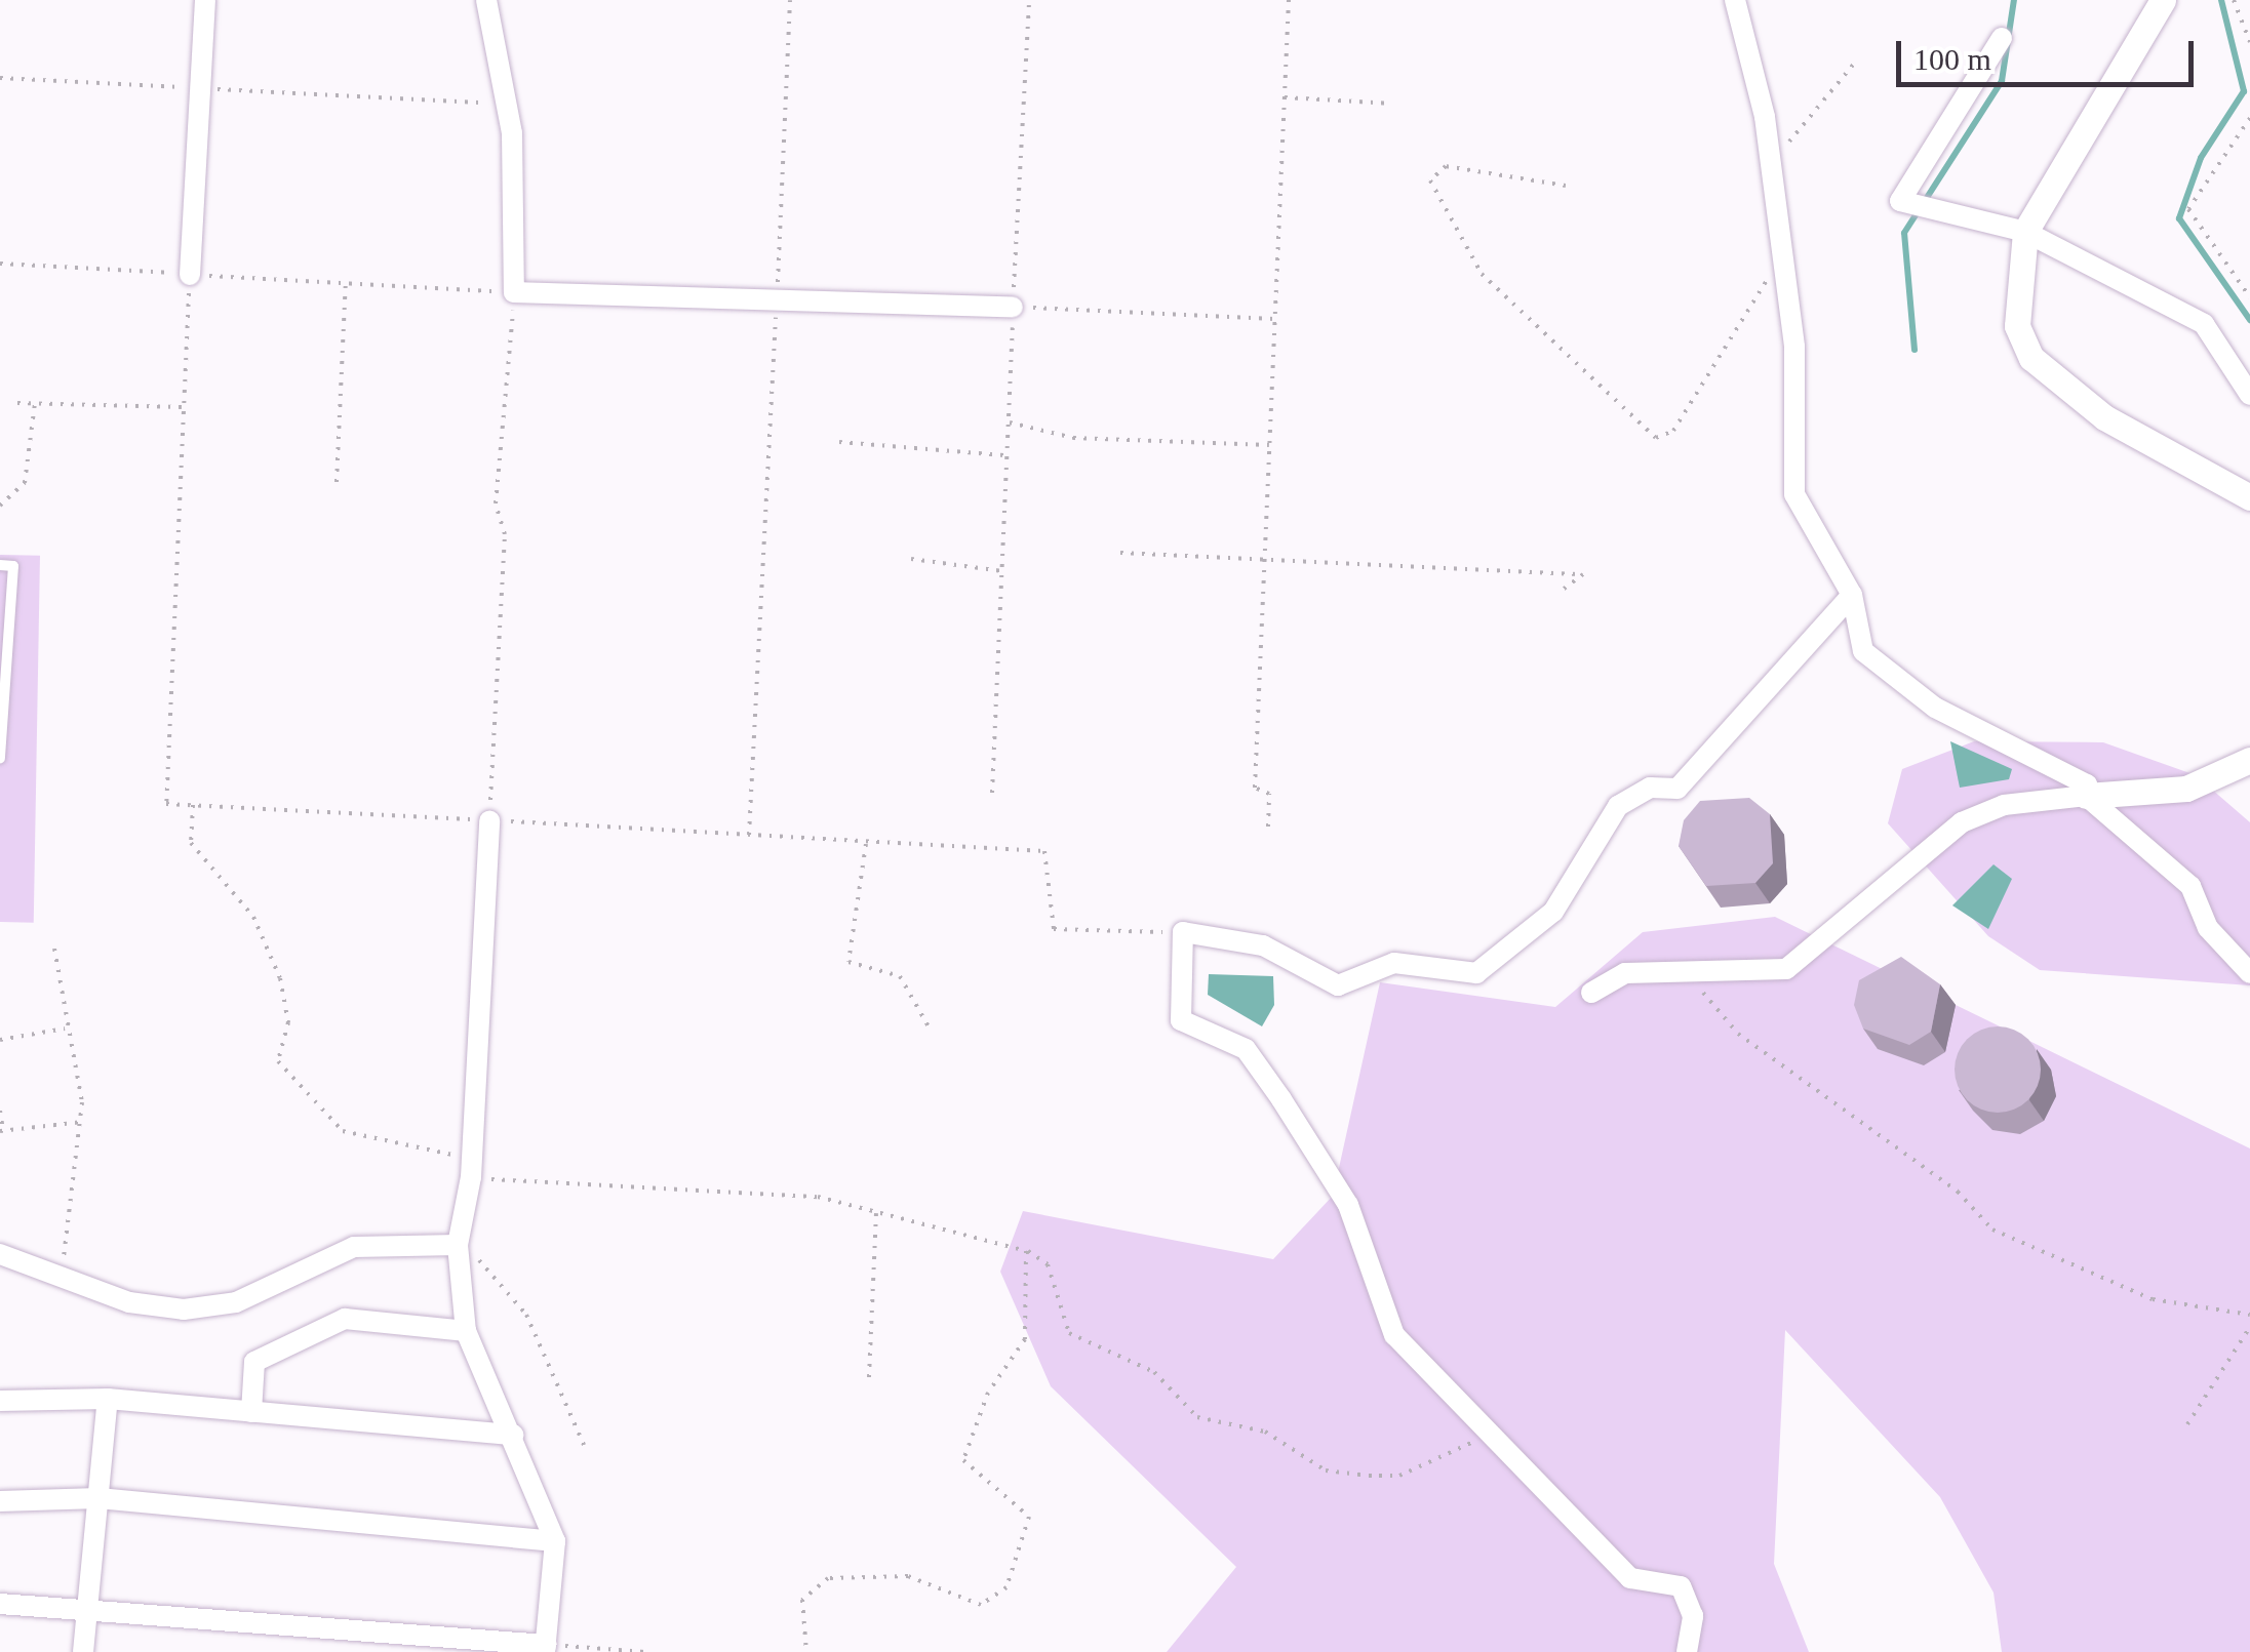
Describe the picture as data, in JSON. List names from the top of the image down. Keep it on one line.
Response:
{"scale_bar":"100 m"}
